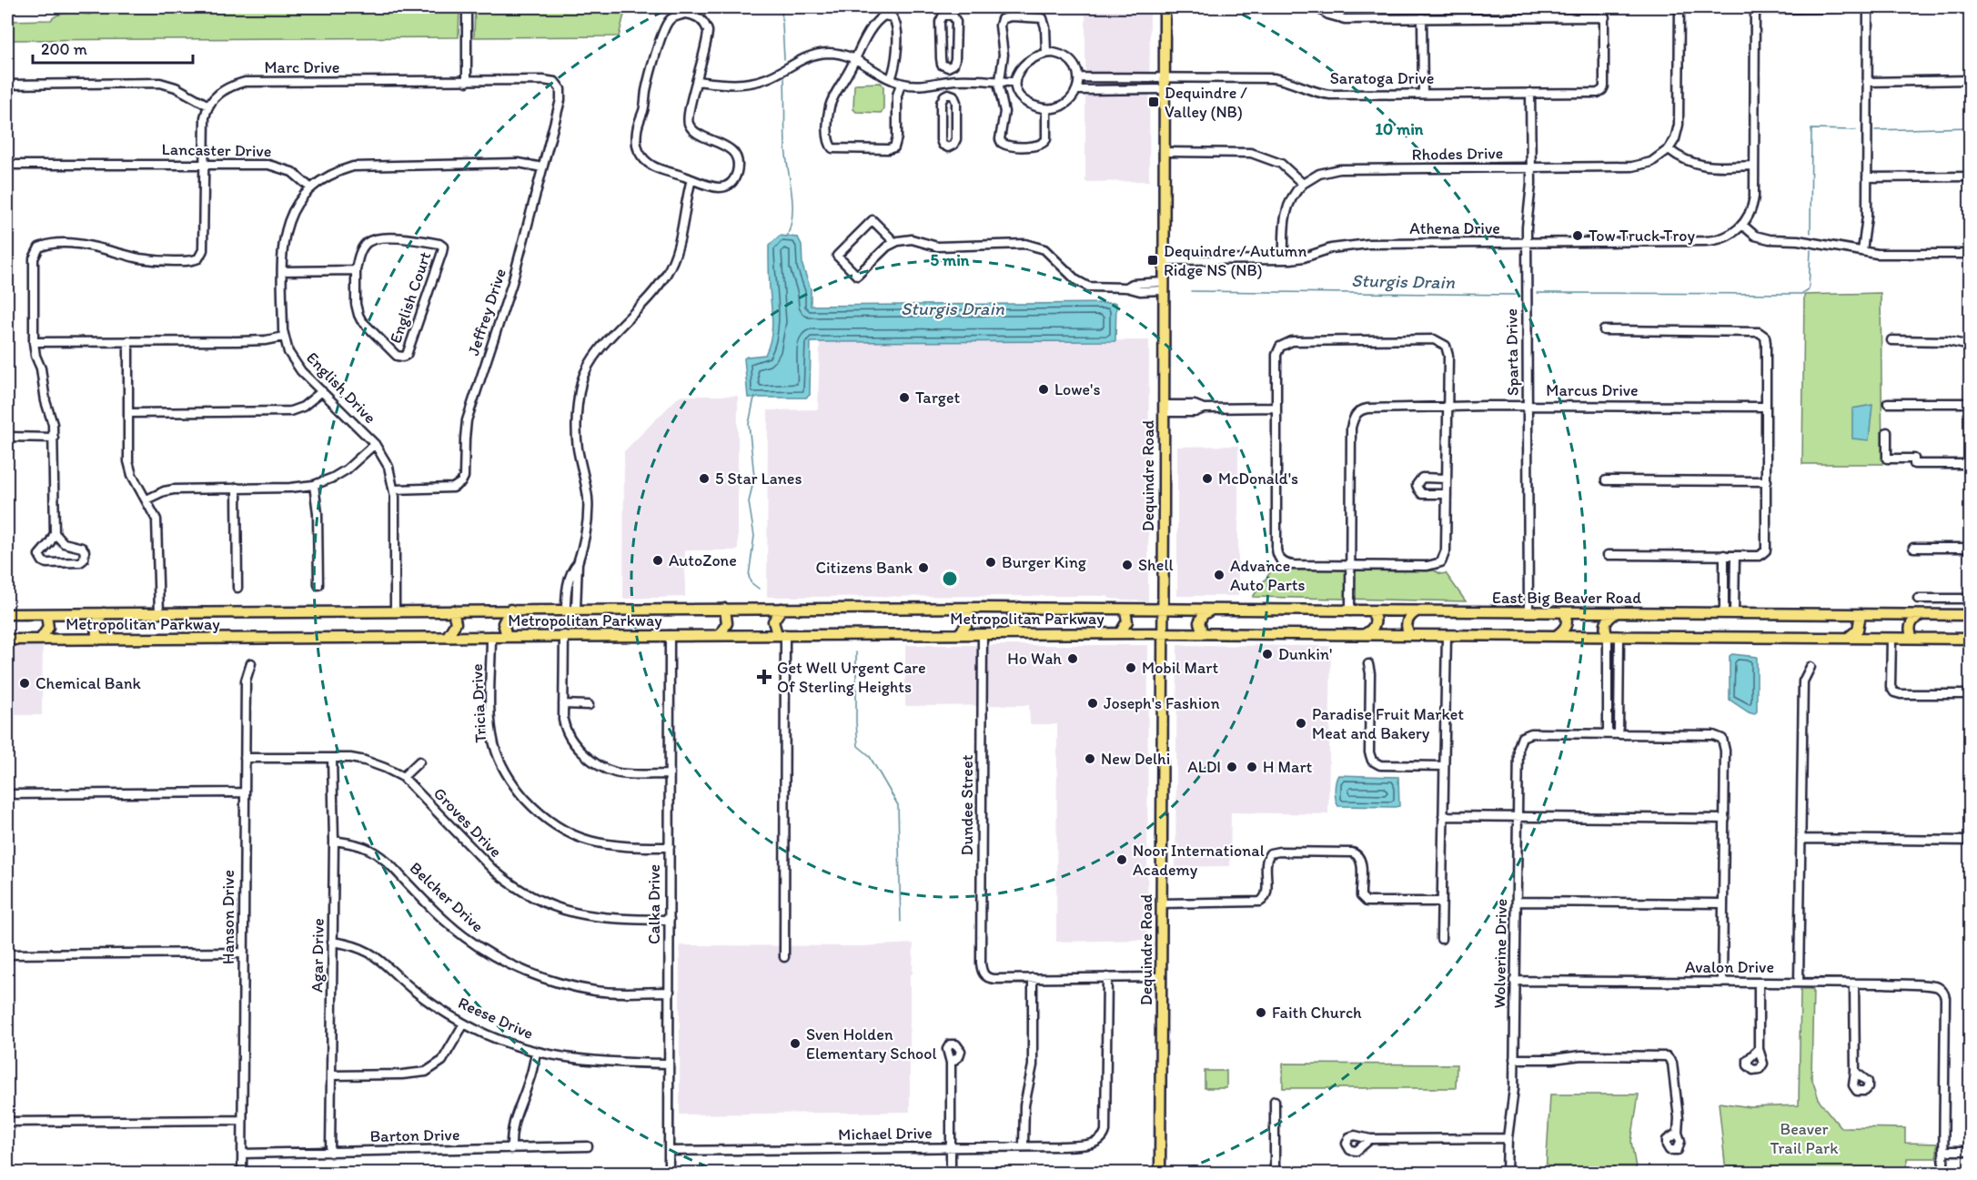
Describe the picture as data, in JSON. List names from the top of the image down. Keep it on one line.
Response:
{"streets":{"main road":["Dequindre Road","East Big Beaver Road","Metropolitan Parkway"],"street":["Marc Drive","Saratoga Drive","Lancaster Drive","Rhodes Drive","Athena Drive","English Court","Jeffrey Drive","Sparta Drive","English Drive","Marcus Drive","Tricia Drive","Dundee Street","Groves Drive","Belcher Drive","Calka Drive","Hanson Drive","Wolverine Drive","Agar Drive","Avalon Drive","Reese Drive","Michael Drive","Barton Drive"]},"crossings":[["Marc Drive","Jeffrey Drive"],["Saratoga Drive","Sparta Drive"],["Saratoga Drive","Dequindre Road"],["Lancaster Drive","English Drive"],["Rhodes Drive","Sparta Drive"],["Athena Drive","Sparta Drive"],["Athena Drive","Dequindre Road"],["Jeffrey Drive","English Drive"],["Sparta Drive","Marcus Drive"],["Sparta Drive","East Big Beaver Road"],["English Drive","Metropolitan Parkway"],["Dequindre Road","East Big Beaver Road"],["Dequindre Road","Metropolitan Parkway"],["East Big Beaver Road","Metropolitan Parkway"],["Metropolitan Parkway","Tricia Drive"],["Metropolitan Parkway","Dundee Street"],["Metropolitan Parkway","Calka Drive"],["Tricia Drive","Calka Drive"],["Groves Drive","Calka Drive"],["Groves Drive","Hanson Drive"],["Groves Drive","Agar Drive"],["Belcher Drive","Calka Drive"],["Belcher Drive","Agar Drive"],["Calka Drive","Reese Drive"],["Calka Drive","Michael Drive"],["Hanson Drive","Barton Drive"],["Wolverine Drive","Avalon Drive"],["Agar Drive","Reese Drive"],["Agar Drive","Barton Drive"]],"water":["Sturgis Drain"],"parks":["Beaver Trail Park"],"places":{"transit":["Dequindre / Valley (NB)","Dequindre / Autumn Ridge NS (NB)"],"other":["Tow Truck Troy","Lowe's","Target","5 Star Lanes","McDonald's","AutoZone","Burger King","Shell","Citizens Bank","Advance Auto Parts","Dunkin'","Ho Wah","Mobil Mart","Chemical Bank","Joseph's Fashion","Paradise Fruit Market Meat and Bakery","New Delhi","ALDI","H Mart","Noor International Academy","Faith Church","Sven Holden Elementary School"],"health":["Get Well Urgent Care Of Sterling Heights"]},"scale_bar":"200 m","rings":["10 min","5 min"]}
